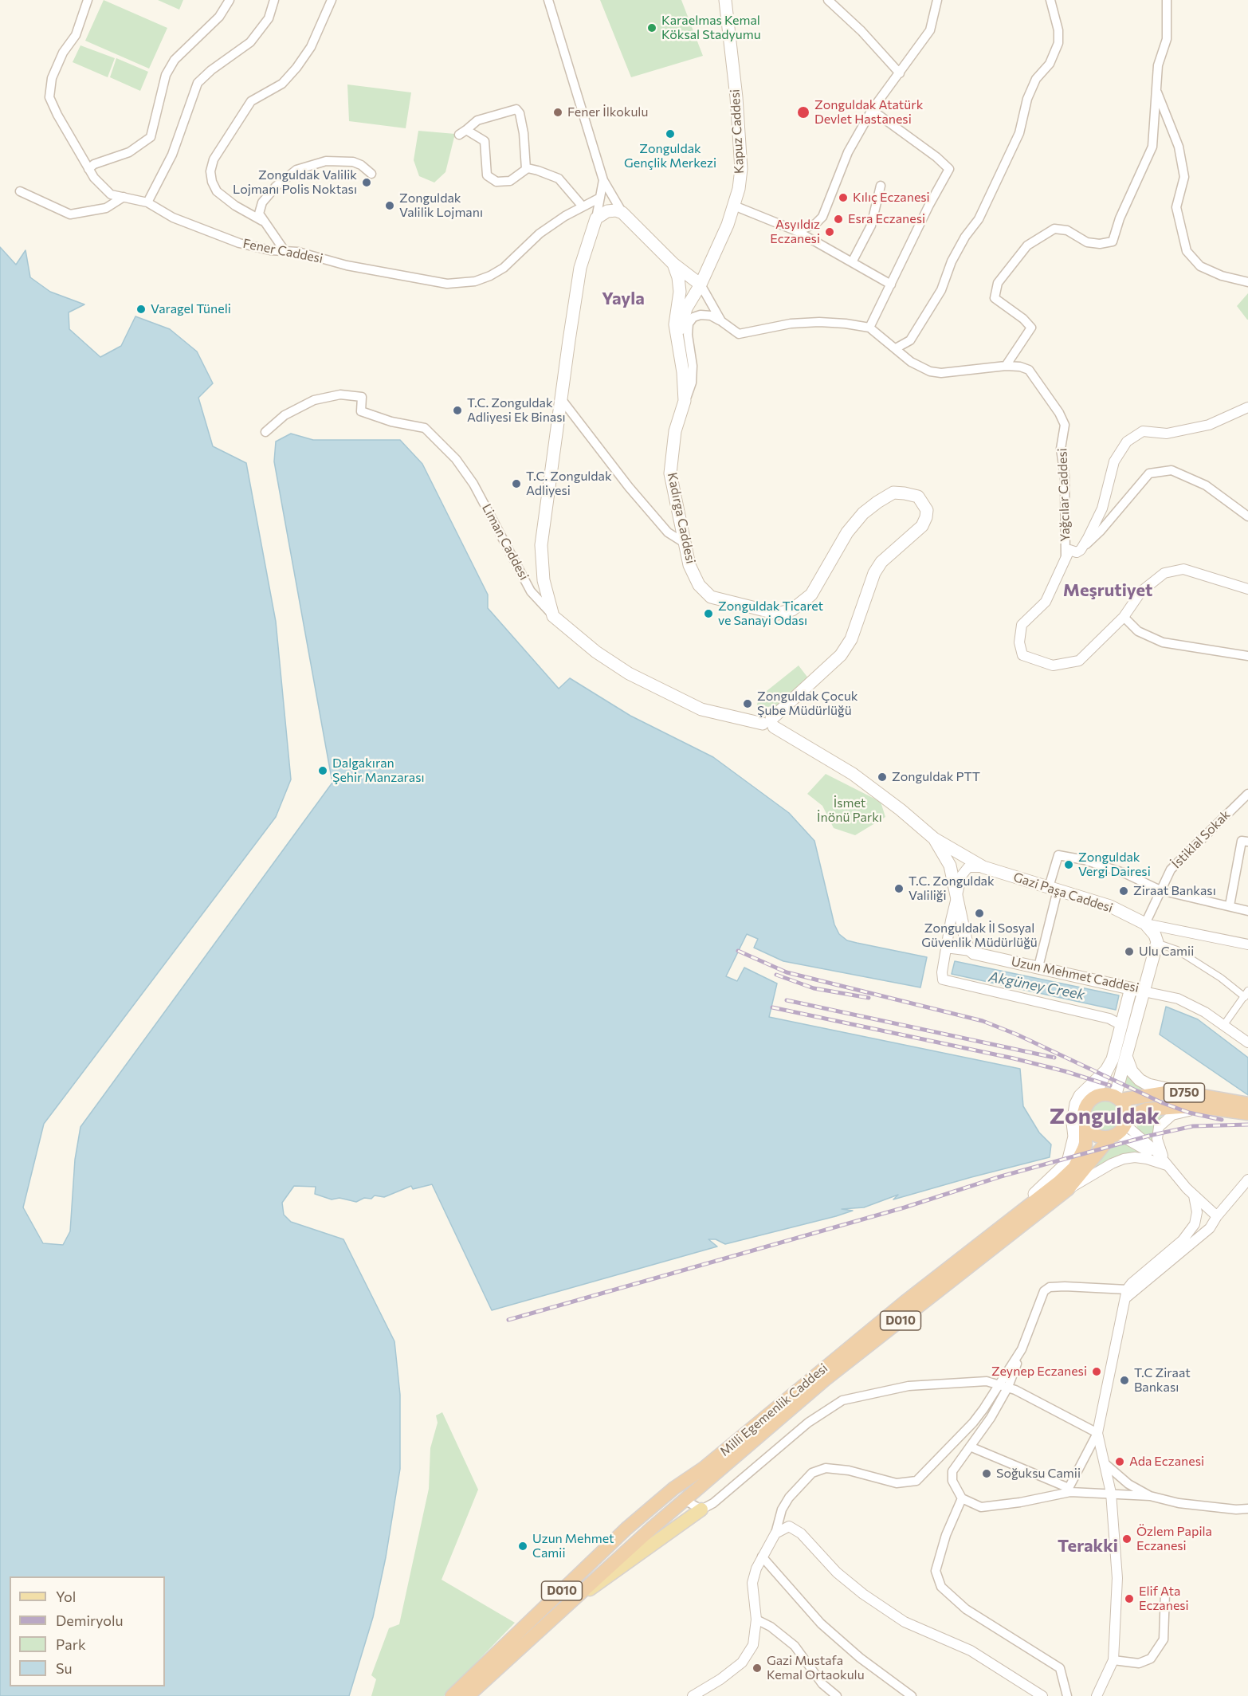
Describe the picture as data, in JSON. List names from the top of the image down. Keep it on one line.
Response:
{"streets":{"highway":["D750","D010","Milli Egemenlik Caddesi"],"main road":["Kapuz Caddesi","Kadırga Caddesi","Liman Caddesi","Gazi Paşa Caddesi","Uzun Mehmet Caddesi"],"street":["Fener Caddesi","Yağcılar Caddesi","İstiklal Sokak"]},"crossings":[["Kapuz Caddesi","Kadırga Caddesi"],["Kadırga Caddesi","Liman Caddesi"],["Kadırga Caddesi","Gazi Paşa Caddesi"],["Liman Caddesi","Gazi Paşa Caddesi"],["İstiklal Sokak","Gazi Paşa Caddesi"],["D750","Milli Egemenlik Caddesi"]],"districts":["Yayla","Meşrutiyet","Zonguldak","Terakki"],"water":["Akgüney Creek"],"parks":["İsmet İnönü Parkı"],"places":["Karaelmas Kemal Köksal Stadyumu","Fener İlkokulu","Zonguldak Atatürk Devlet Hastanesi","Zonguldak Gençlik Merkezi","Zonguldak Valilik Lojmanı Polis Noktası","Kılıç Eczanesi","Zonguldak Valilik Lojmanı","Esra Eczanesi","Asyıldız Eczanesi","Varagel Tüneli","T.C. Zonguldak Adliyesi Ek Binası","T.C. Zonguldak Adliyesi","Zonguldak Ticaret ve Sanayi Odası","Zonguldak Çocuk Şube Müdürlüğü","Dalgakıran Şehir Manzarası","Zonguldak PTT","Zonguldak Vergi Dairesi","T.C. Zonguldak Valiliği","Ziraat Bankası","Zonguldak İl Sosyal Güvenlik Müdürlüğü","Ulu Camii","Zeynep Eczanesi","T.C Ziraat Bankası","Ada Eczanesi","Soğuksu Camii","Özlem Papila Eczanesi","Uzun Mehmet Camii","Elif Ata Eczanesi","Gazi Mustafa Kemal Ortaokulu"],"legend":["Yol","Demiryolu","Park","Su"]}
